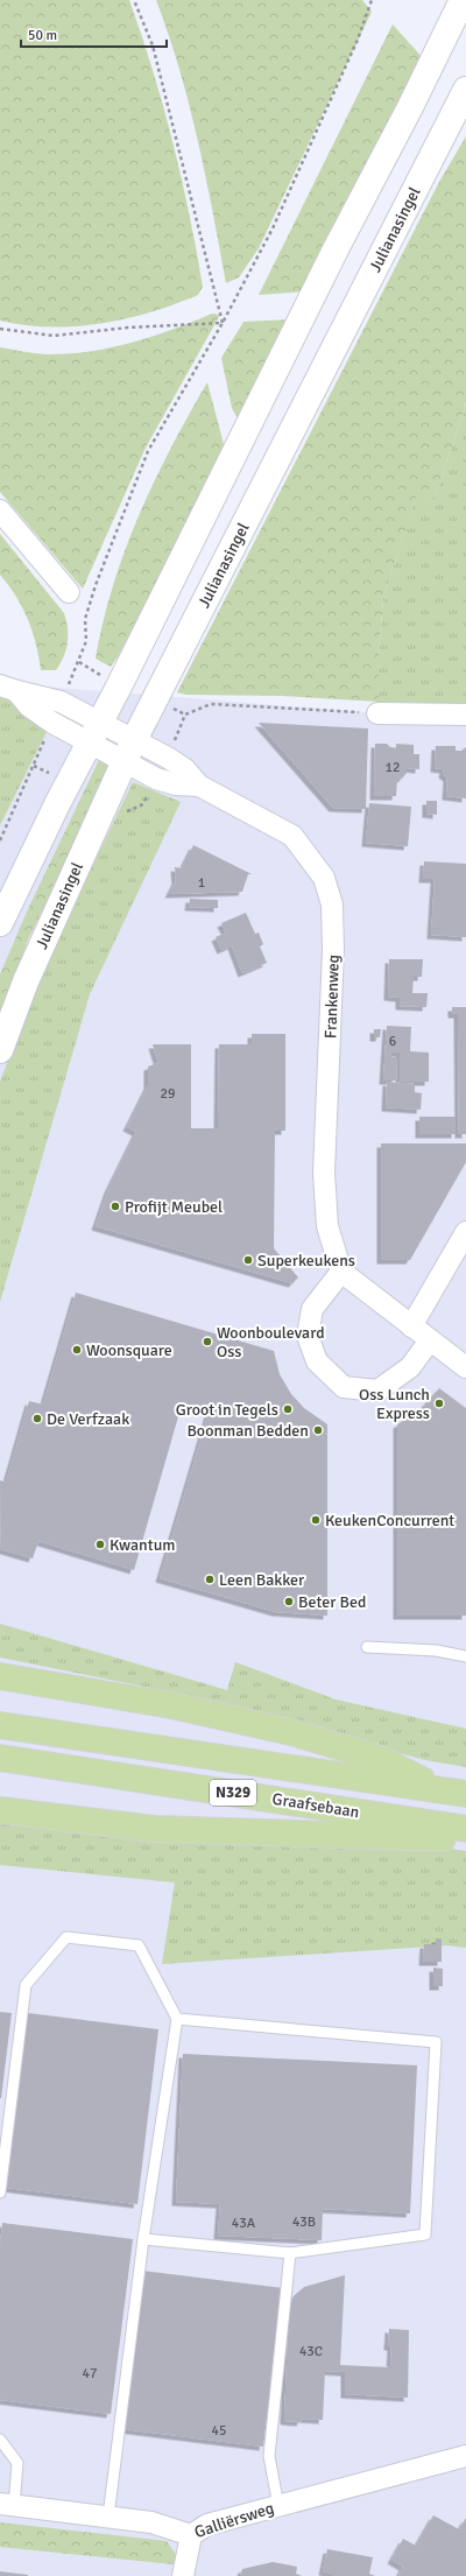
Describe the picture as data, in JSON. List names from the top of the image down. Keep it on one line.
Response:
{"streets":{"main road":["Julianasingel","N329","Graafsebaan"],"street":["Frankenweg","Galliërsweg"]},"crossings":[["Julianasingel","Frankenweg"],["N329","Graafsebaan"]],"places":["Profijt Meubel","Superkeukens","Woonboulevard Oss","Woonsquare","Oss Lunch Express","Groot in Tegels","De Verfzaak","Boonman Bedden","KeukenConcurrent","Kwantum","Leen Bakker","Beter Bed"],"house_numbers":["12","1","6","29","43B","43A","43C","47","45"],"scale_bar":"50 m"}
